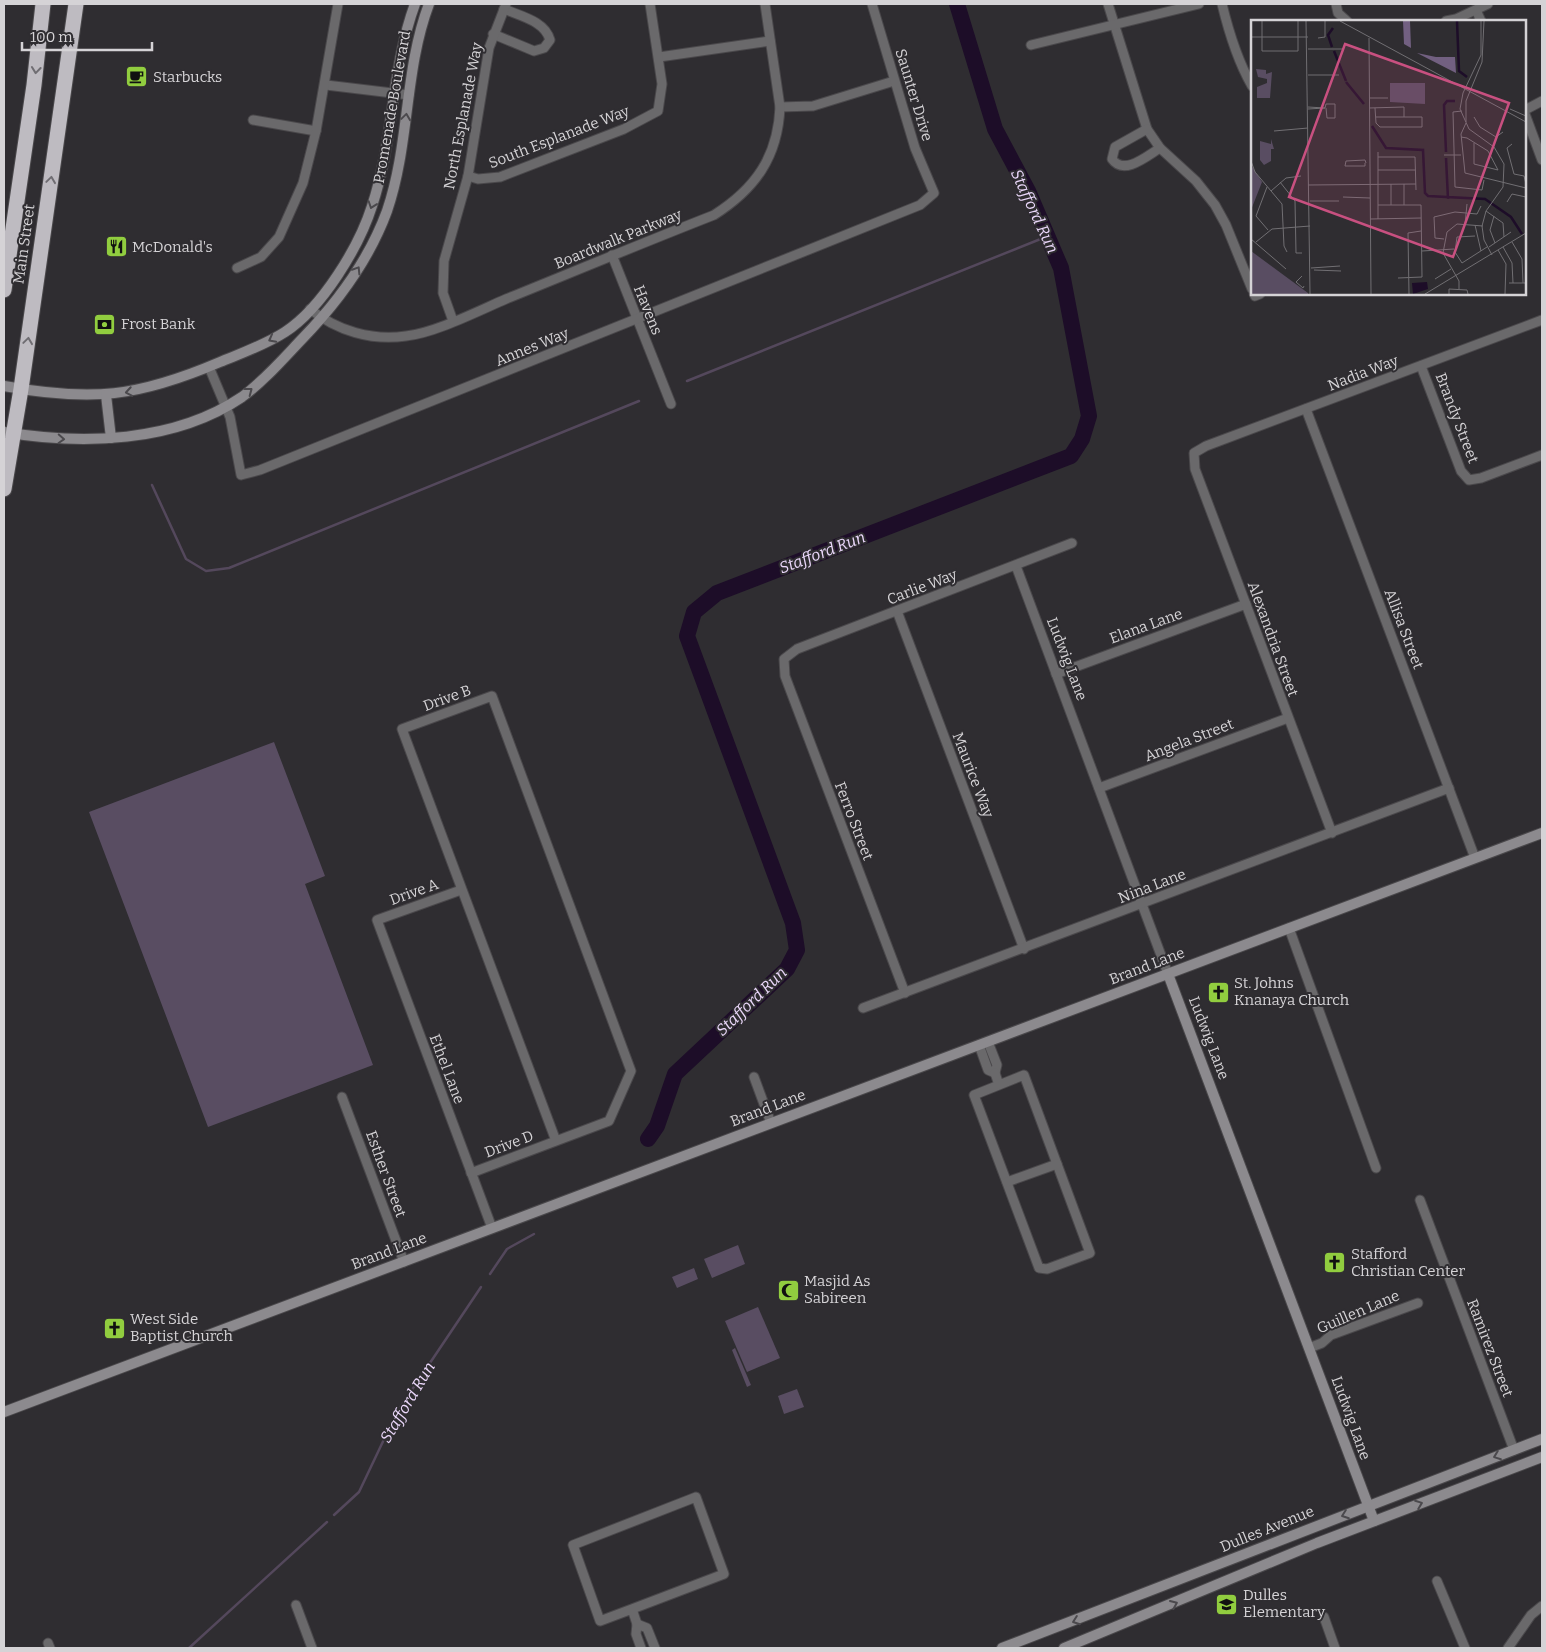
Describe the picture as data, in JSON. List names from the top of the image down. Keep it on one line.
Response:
{"streets":{"highway":["Main Street"],"street":["Saunter Drive","Promenade Boulevard","North Esplanade Way","South Esplanade Way","Boardwalk Parkway","Havens","Annes Way","Nadia Way","Brandy Street","Carlie Way","Elana Lane","Allisa Street","Alexandria Street","Ludwig Lane","Drive B","Angela Street","Maurice Way","Ferro Street","Nina Lane","Drive A","Brand Lane","Ethel Lane","Drive D","Esther Street","Guillen Lane","Ramirez Street","Dulles Avenue"]},"crossings":[["Saunter Drive","Annes Way"],["Promenade Boulevard","Boardwalk Parkway"],["Promenade Boulevard","Main Street"],["Promenade Boulevard","Annes Way"],["North Esplanade Way","South Esplanade Way"],["North Esplanade Way","Boardwalk Parkway"],["Boardwalk Parkway","Havens"],["Havens","Annes Way"],["Nadia Way","Brandy Street"],["Nadia Way","Allisa Street"],["Nadia Way","Alexandria Street"],["Carlie Way","Ludwig Lane"],["Carlie Way","Maurice Way"],["Carlie Way","Ferro Street"],["Elana Lane","Alexandria Street"],["Elana Lane","Ludwig Lane"],["Allisa Street","Nina Lane"],["Allisa Street","Brand Lane"],["Alexandria Street","Angela Street"],["Alexandria Street","Nina Lane"],["Ludwig Lane","Angela Street"],["Ludwig Lane","Nina Lane"],["Ludwig Lane","Brand Lane"],["Ludwig Lane","Guillen Lane"],["Ludwig Lane","Dulles Avenue"],["Drive B","Drive A"],["Drive B","Drive D"],["Maurice Way","Nina Lane"],["Ferro Street","Nina Lane"],["Drive A","Ethel Lane"],["Brand Lane","Ethel Lane"],["Brand Lane","Esther Street"],["Ethel Lane","Drive D"],["Ramirez Street","Dulles Avenue"]],"water":["Stafford Run"],"places":{"cafe":["Starbucks"],"restaurant":["McDonald's"],"bank":["Frost Bank"],"church":["St. Johns Knanaya Church","Stafford Christian Center","West Side Baptist Church"],"mosque":["Masjid As Sabireen"],"school or university":["Dulles Elementary"]},"scale_bar":"100 m"}
